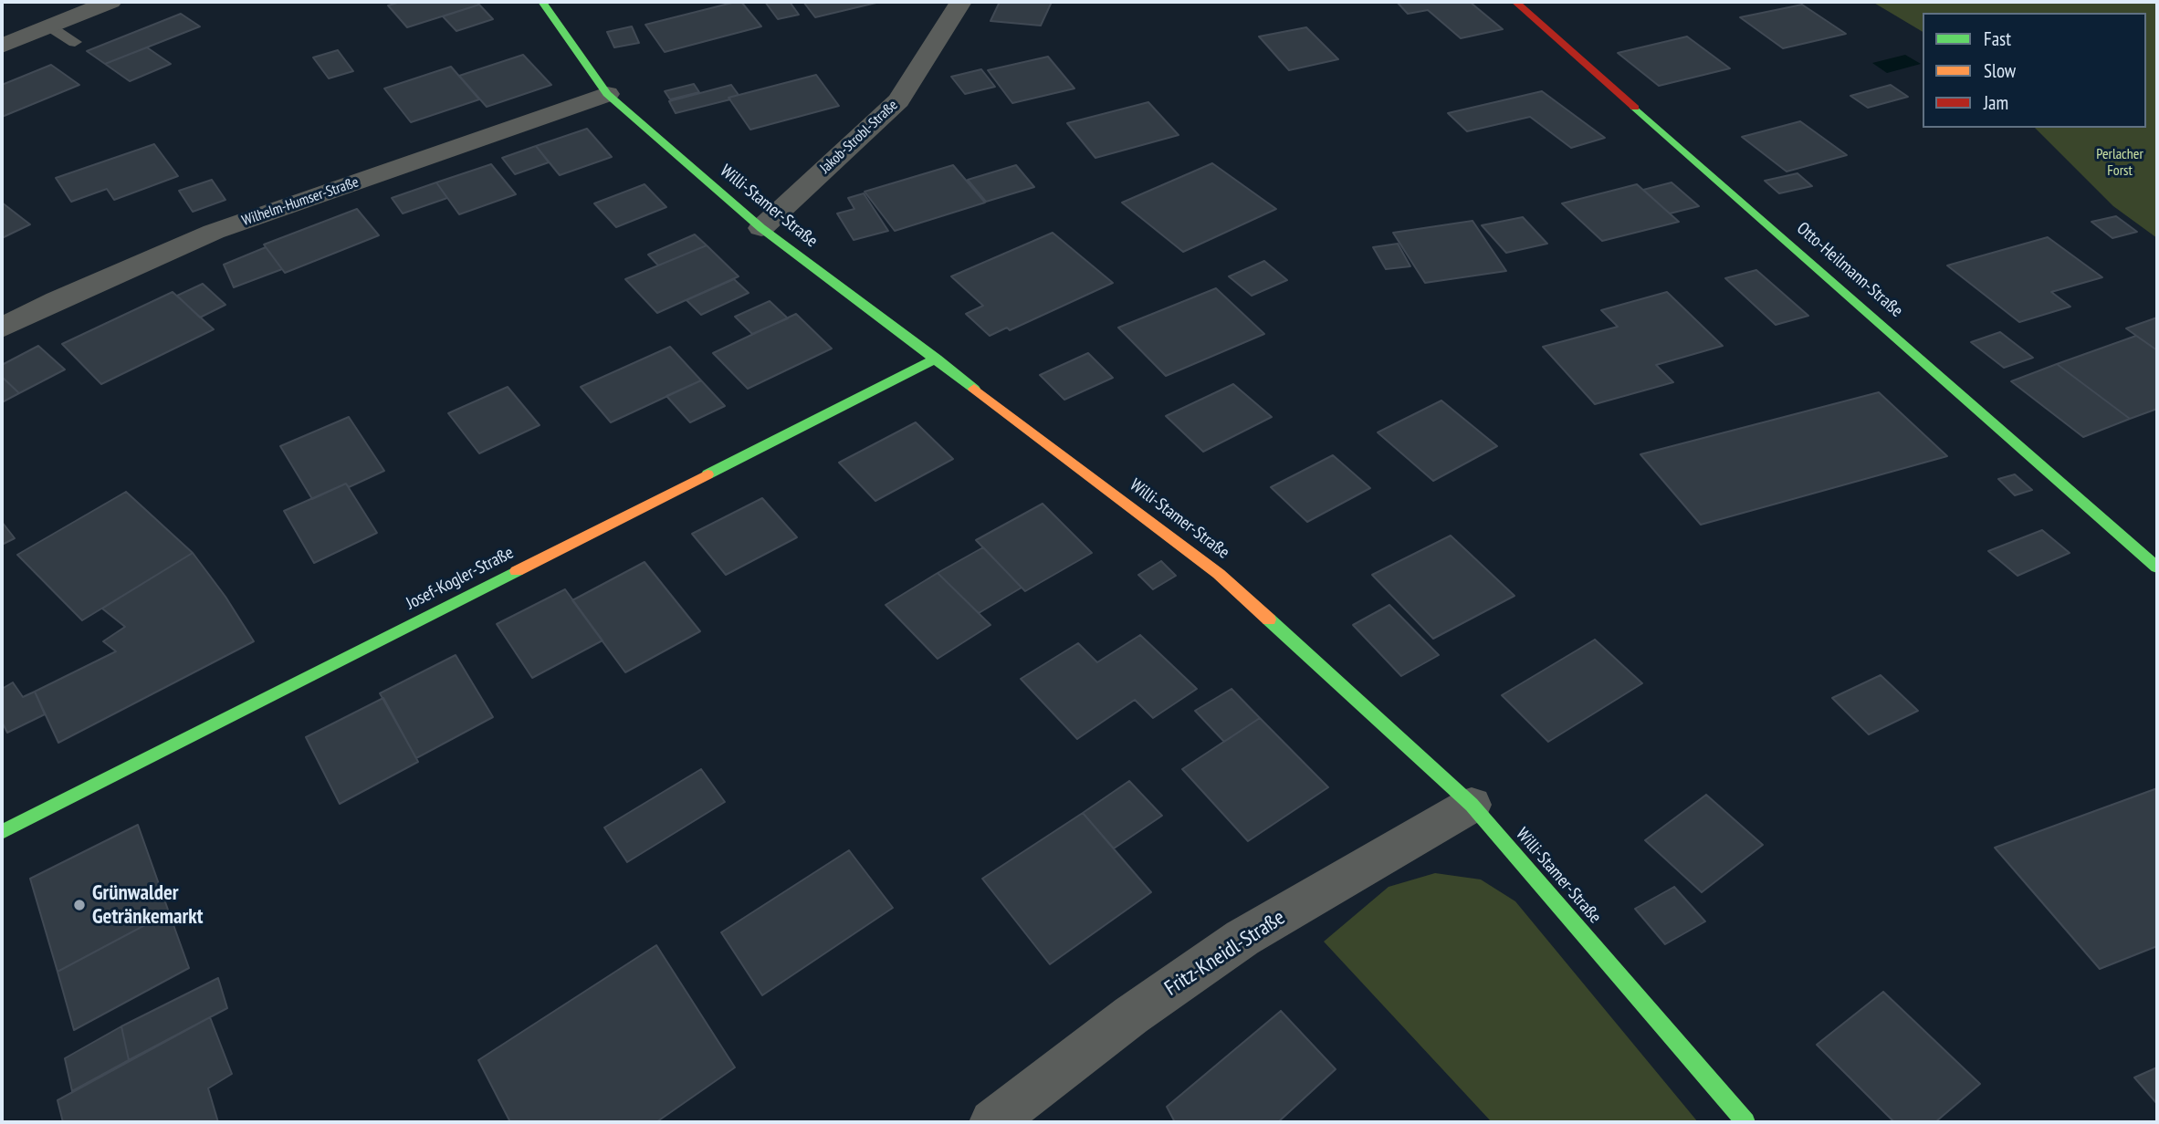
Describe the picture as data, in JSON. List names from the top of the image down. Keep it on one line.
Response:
{"streets":{"street":["Jakob-Strobl-Straße","Wilhelm-Humser-Straße","Willi-Stamer-Straße","Otto-Heilmann-Straße","Josef-Kogler-Straße","Fritz-Kneidl-Straße"]},"crossings":[["Jakob-Strobl-Straße","Willi-Stamer-Straße"],["Wilhelm-Humser-Straße","Willi-Stamer-Straße"],["Willi-Stamer-Straße","Josef-Kogler-Straße"],["Willi-Stamer-Straße","Fritz-Kneidl-Straße"]],"parks":["Perlacher Forst"],"places":["Grünwalder Getränkemarkt"],"legend":["Fast","Slow","Jam"]}
